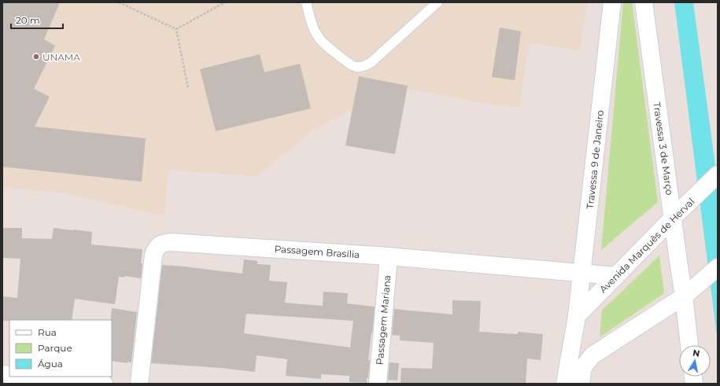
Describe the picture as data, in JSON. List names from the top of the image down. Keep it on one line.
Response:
{"streets":{"street":["Travessa 3 de Março","Travessa 9 de Janeiro","Avenida Marquês de Herval","Passagem Brasília","Passagem Mariana"]},"crossings":[["Travessa 3 de Março","Avenida Marquês de Herval"],["Travessa 9 de Janeiro","Avenida Marquês de Herval"],["Travessa 9 de Janeiro","Passagem Brasília"],["Avenida Marquês de Herval","Passagem Brasília"],["Passagem Brasília","Passagem Mariana"]],"places":["UNAMA"],"legend":["Rua","Parque","Água"],"scale_bar":"20 m","north":"top"}
